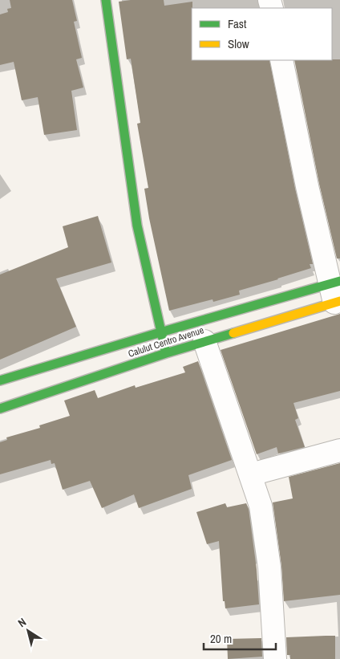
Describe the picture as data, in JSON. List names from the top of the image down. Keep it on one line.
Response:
{"streets":{"main road":["Calulut Centro Avenue"]},"legend":["Fast","Slow"],"scale_bar":"20 m","north":"top left"}
